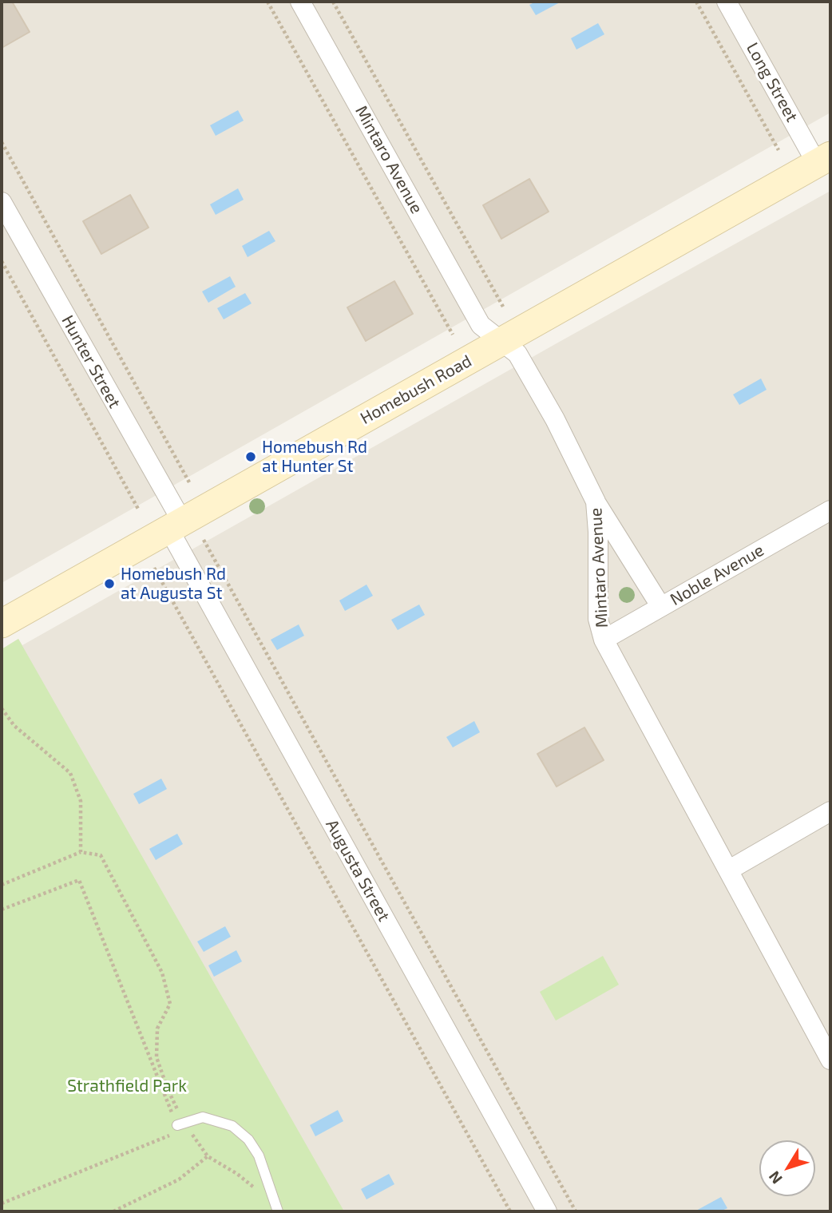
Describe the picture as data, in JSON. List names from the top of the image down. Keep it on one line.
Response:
{"streets":{"main road":["Homebush Road"],"street":["Long Street","Mintaro Avenue","Hunter Street","Noble Avenue","Augusta Street"]},"crossings":[["Long Street","Homebush Road"],["Mintaro Avenue","Homebush Road"],["Mintaro Avenue","Noble Avenue"],["Hunter Street","Homebush Road"],["Hunter Street","Augusta Street"],["Homebush Road","Augusta Street"]],"parks":["Strathfield Park"],"places":["Homebush Rd at Hunter St","Homebush Rd at Augusta St"],"north":"bottom left"}
